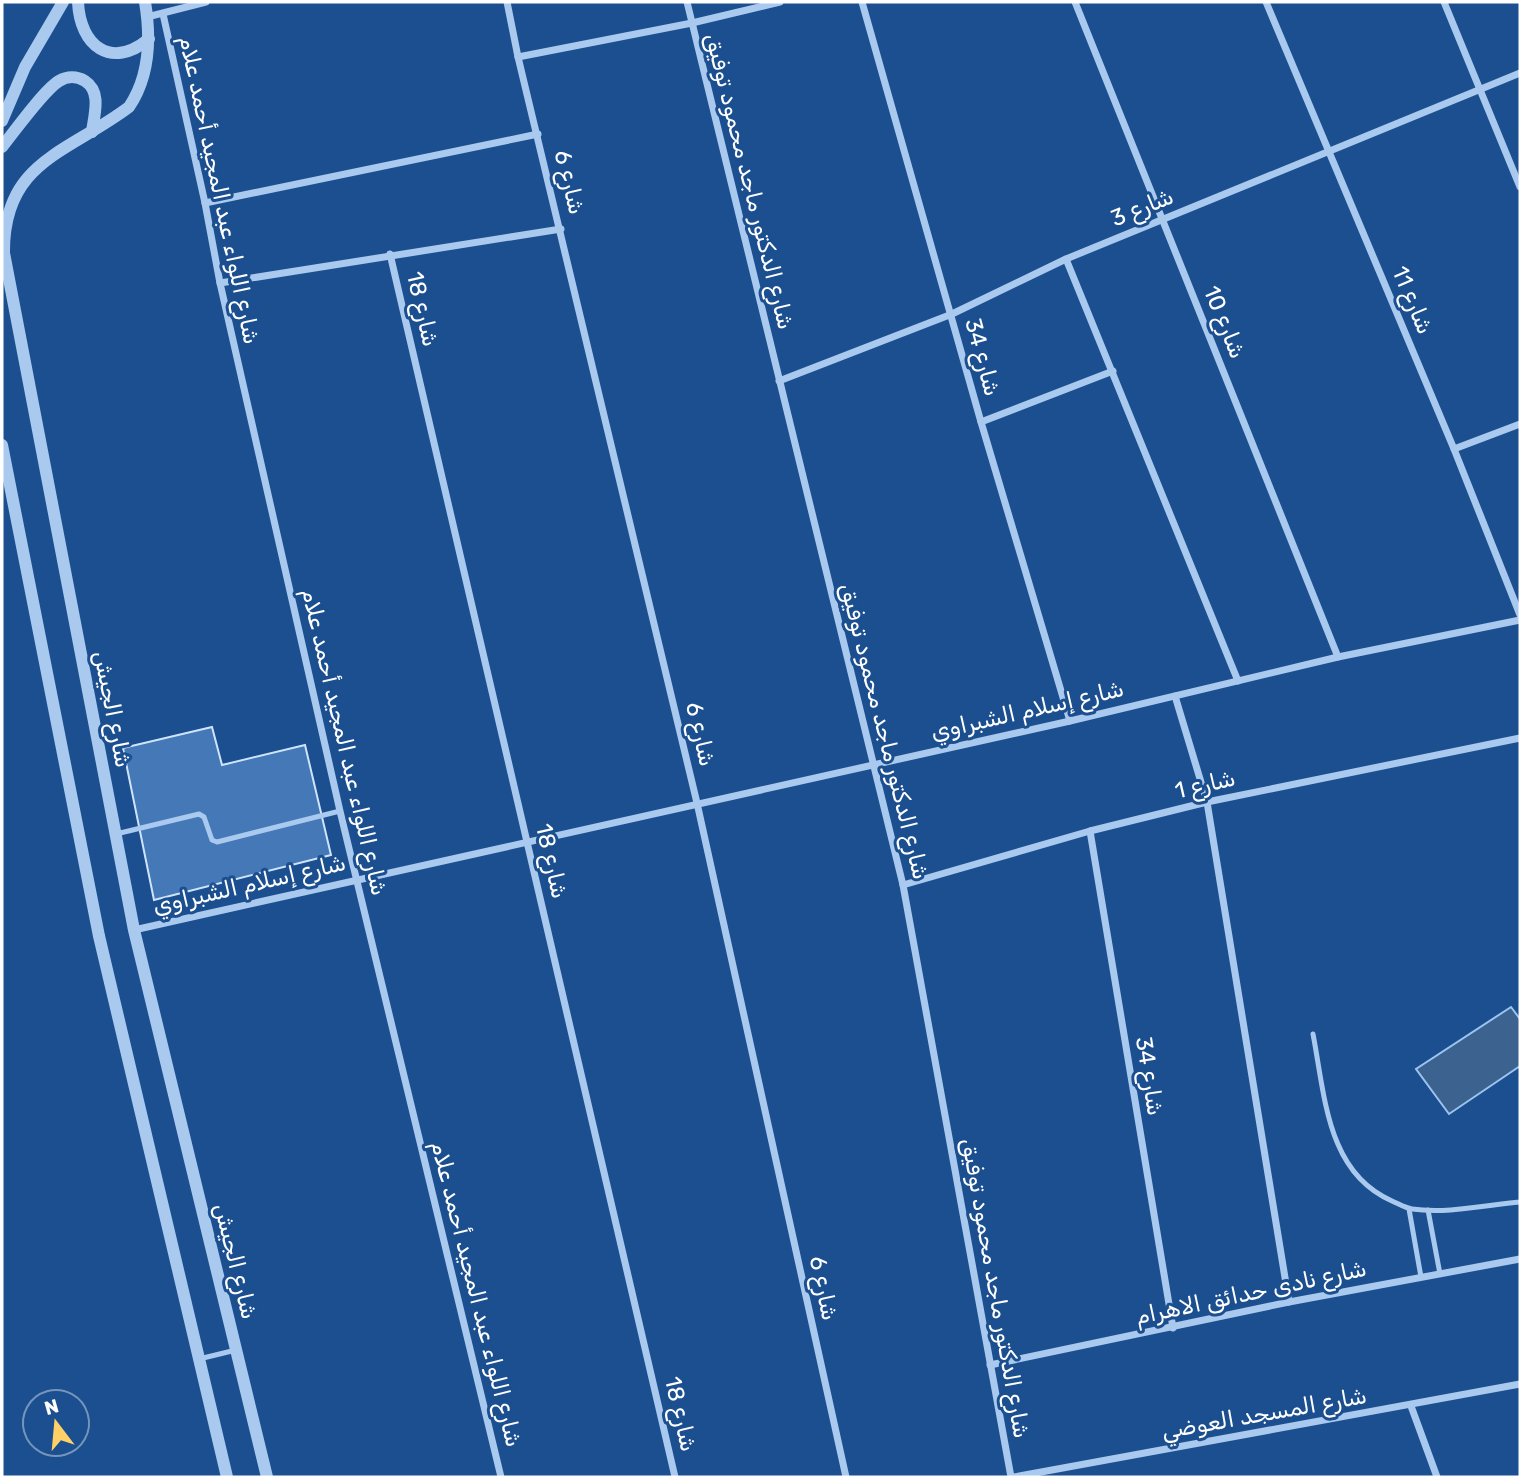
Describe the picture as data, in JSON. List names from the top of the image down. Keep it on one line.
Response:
{"streets":{"street":["شارع الدكتور ماجد محمود توفيق","شارع 6","شارع اللواء عبد المجيد أحمد علام","شارع 3","شارع 11","شارع 18","شارع 10","شارع 34","شارع الجيش","شارع إسلام الشبراوي","شارع 1","شارع نادى حدائق الاهرام","شارع المسجد العوضي"]},"crossings":[["شارع الدكتور ماجد محمود توفيق","شارع 3"],["شارع الدكتور ماجد محمود توفيق","شارع إسلام الشبراوي"],["شارع الدكتور ماجد محمود توفيق","شارع 1"],["شارع الدكتور ماجد محمود توفيق","شارع نادى حدائق الاهرام"],["شارع الدكتور ماجد محمود توفيق","شارع المسجد العوضي"],["شارع 6","شارع إسلام الشبراوي"],["شارع اللواء عبد المجيد أحمد علام","شارع إسلام الشبراوي"],["شارع 3","شارع 11"],["شارع 3","شارع 10"],["شارع 3","شارع 34"],["شارع 11","شارع إسلام الشبراوي"],["شارع 18","شارع إسلام الشبراوي"],["شارع 10","شارع إسلام الشبراوي"],["شارع 34","شارع إسلام الشبراوي"],["شارع 34","شارع 1"],["شارع 34","شارع نادى حدائق الاهرام"],["شارع الجيش","شارع إسلام الشبراوي"]],"north":"top"}
